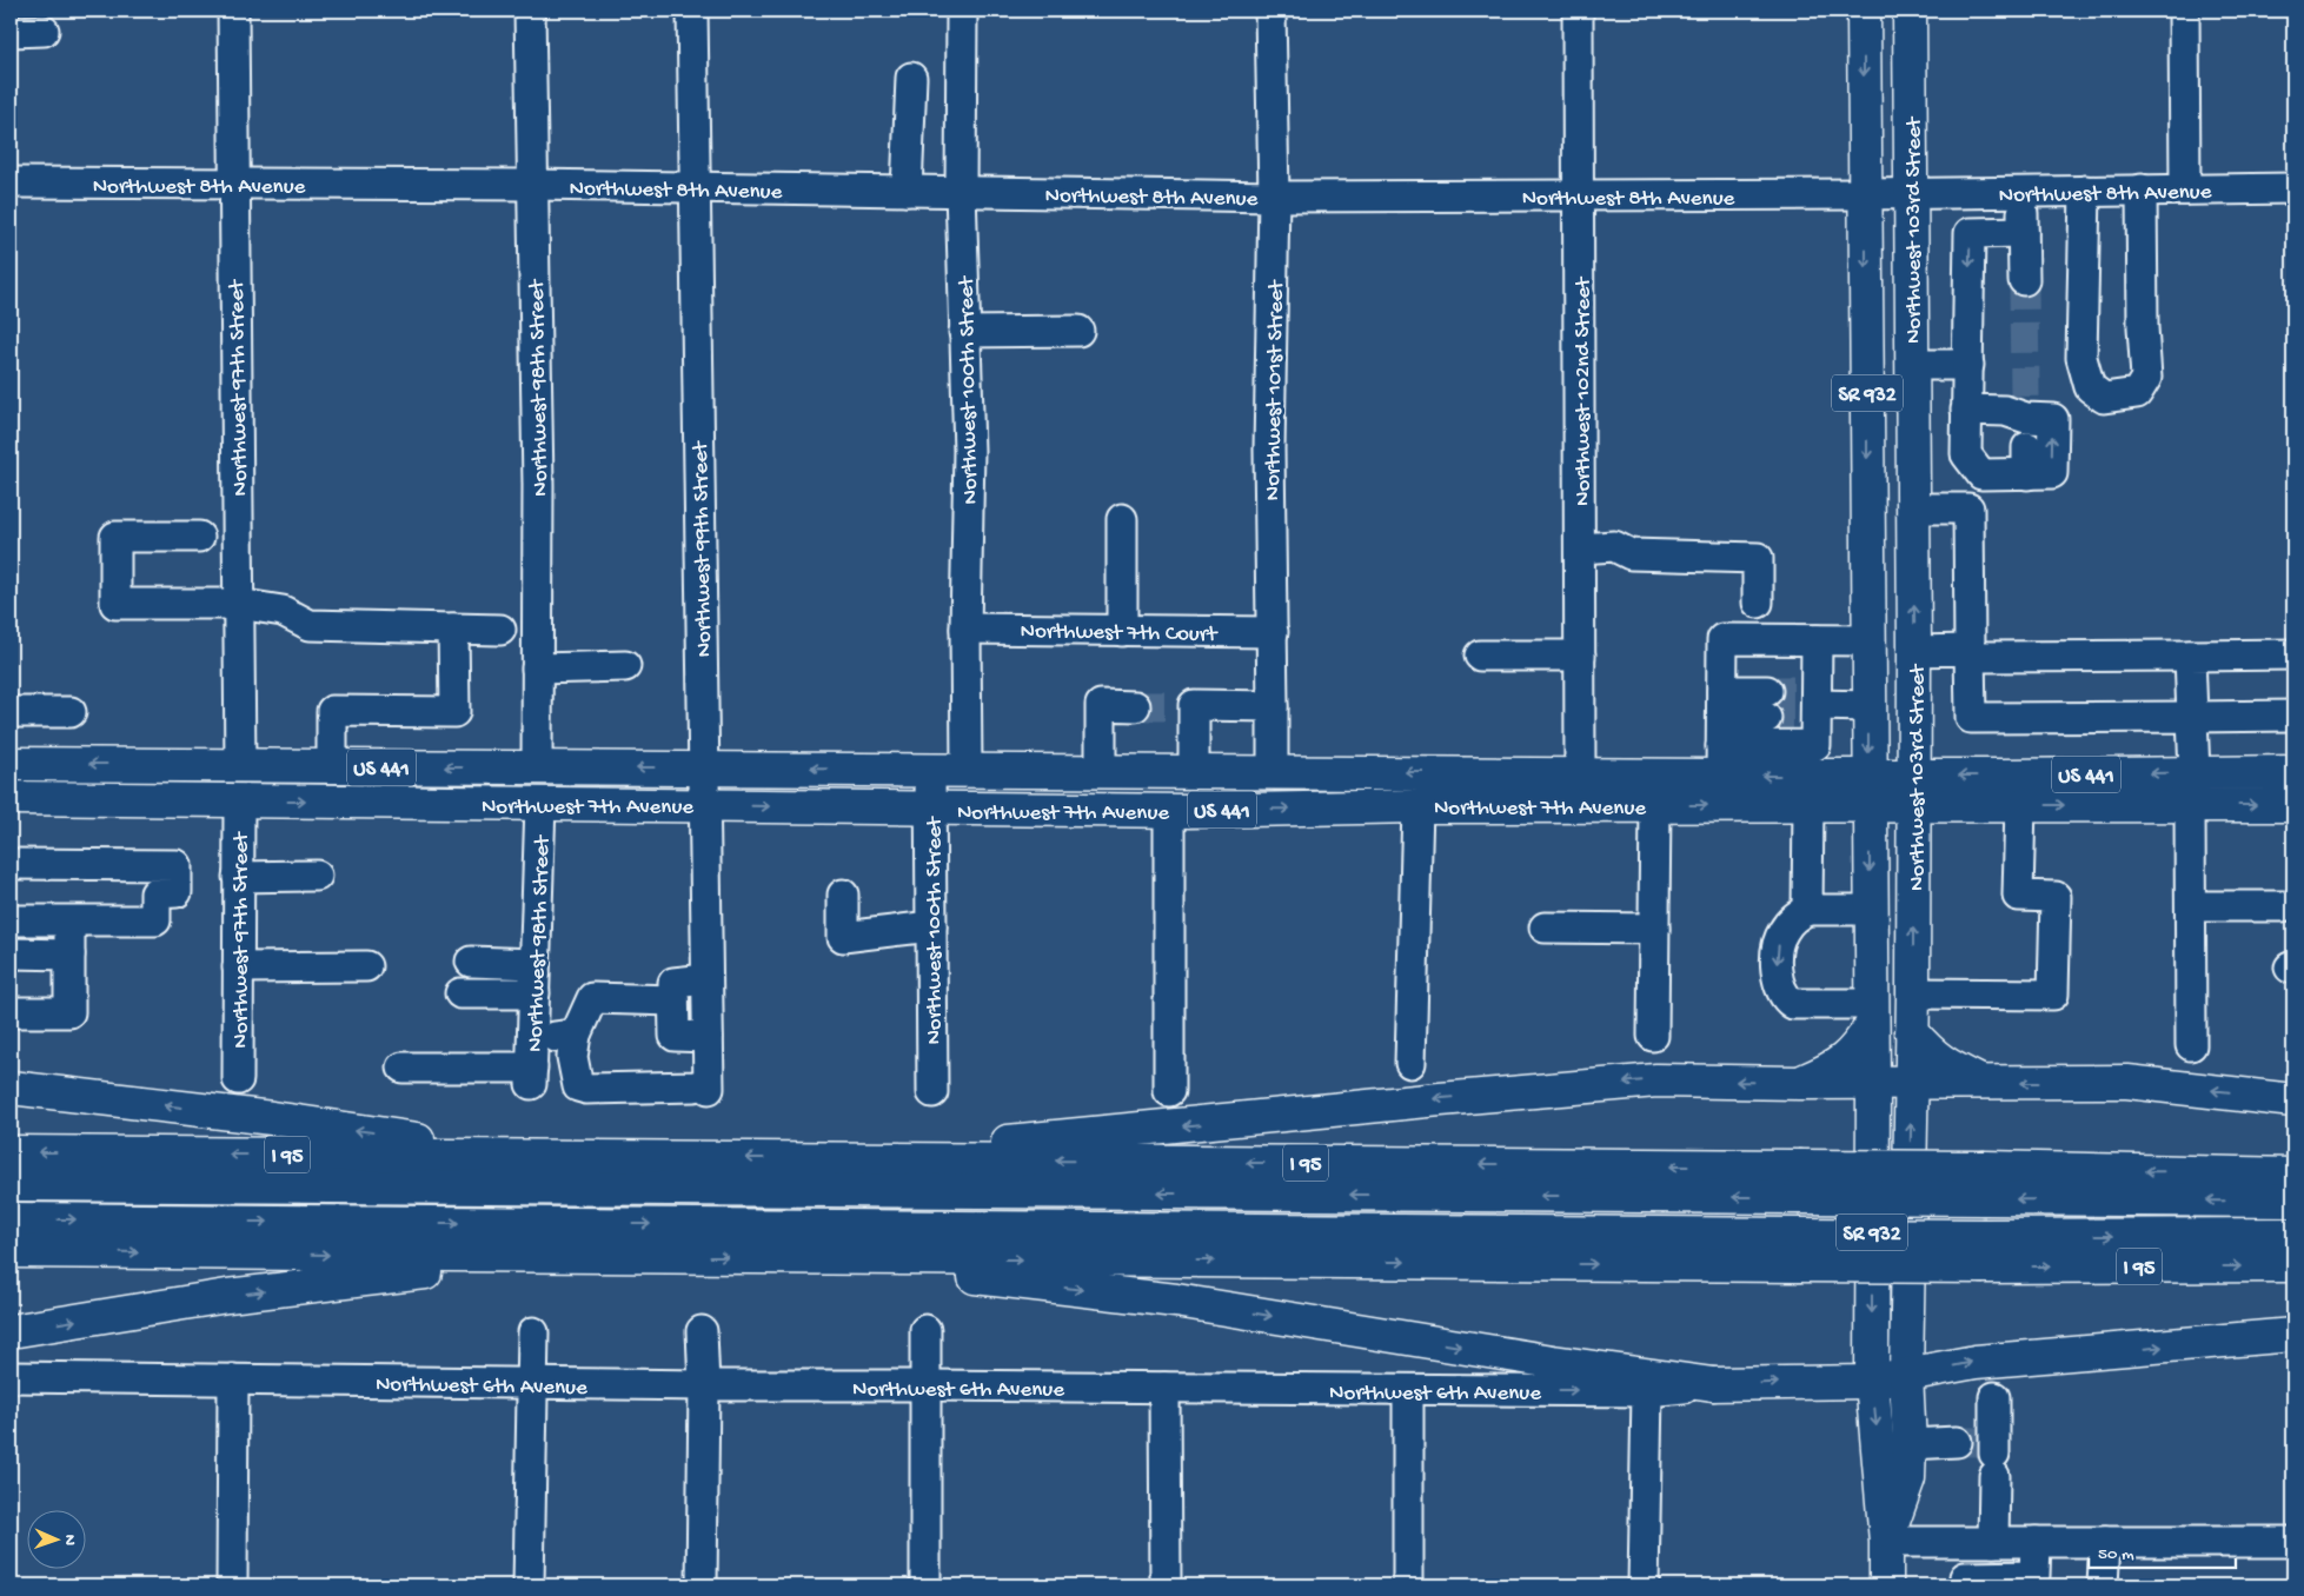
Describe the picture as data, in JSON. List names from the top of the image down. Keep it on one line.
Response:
{"streets":{"main road":["Northwest 103rd Street","SR 932","US 441","Northwest 7th Avenue","I 95","Northwest 6th Avenue"],"street":["Northwest 8th Avenue","Northwest 97th Street","Northwest 98th Street","Northwest 100th Street","Northwest 101st Street","Northwest 102nd Street","Northwest 99th Street","Northwest 7th Court"]},"crossings":[["Northwest 8th Avenue","Northwest 103rd Street"],["Northwest 8th Avenue","Northwest 97th Street"],["Northwest 8th Avenue","Northwest 98th Street"],["Northwest 8th Avenue","Northwest 100th Street"],["Northwest 8th Avenue","Northwest 101st Street"],["Northwest 8th Avenue","Northwest 102nd Street"],["Northwest 8th Avenue","Northwest 99th Street"],["Northwest 103rd Street","Northwest 7th Avenue"],["Northwest 103rd Street","Northwest 6th Avenue"],["Northwest 97th Street","Northwest 7th Avenue"],["Northwest 98th Street","Northwest 7th Avenue"],["Northwest 100th Street","Northwest 7th Court"],["Northwest 100th Street","Northwest 7th Avenue"],["Northwest 101st Street","Northwest 7th Court"],["Northwest 101st Street","Northwest 7th Avenue"],["Northwest 102nd Street","Northwest 7th Avenue"],["Northwest 99th Street","Northwest 7th Avenue"]],"scale_bar":"50 m","north":"right"}
